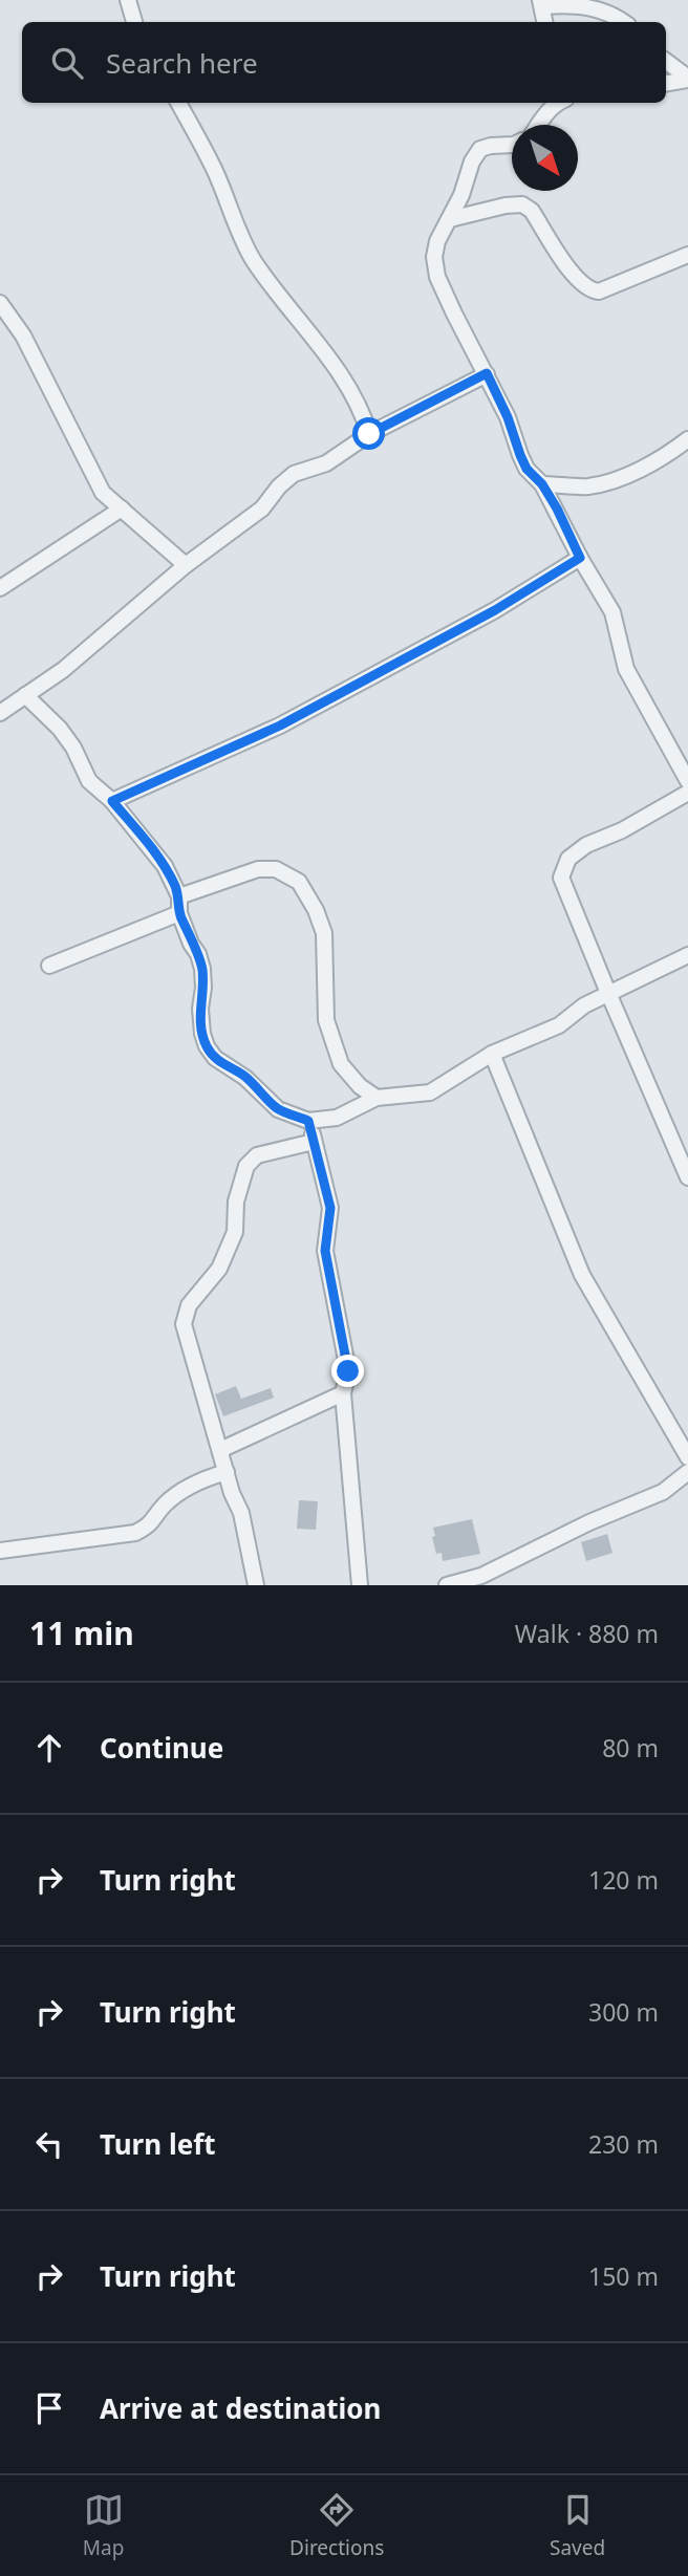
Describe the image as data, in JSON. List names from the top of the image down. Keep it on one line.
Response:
{"north":"bottom right","page":{"search":"Search here","heading":["11 min","Walk · 880 m"],"list":[["Continue","80 m"],["Turn right","120 m"],["Turn right","300 m"],["Turn left","230 m"],["Turn right","150 m"],"Arrive at destination"],"nav":["Map","Directions","Saved"]}}
